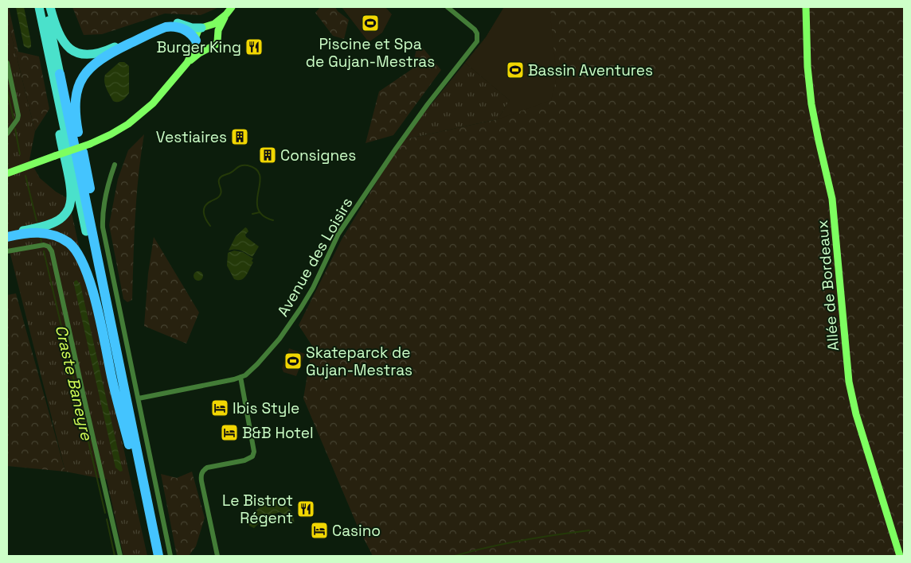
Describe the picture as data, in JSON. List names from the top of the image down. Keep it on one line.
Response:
{"streets":{"main road":["Allée de Bordeaux"],"street":["Avenue des Loisirs"]},"water":["Craste Baneyre"],"places":{"sports":["Piscine et Spa de Gujan-Mestras","Bassin Aventures","Skateparck de Gujan-Mestras"],"restaurant":["Burger King","Le Bistrot Régent"],"building":["Vestiaires","Consignes"],"hotel":["Ibis Style","B&B Hotel","Casino"]}}
